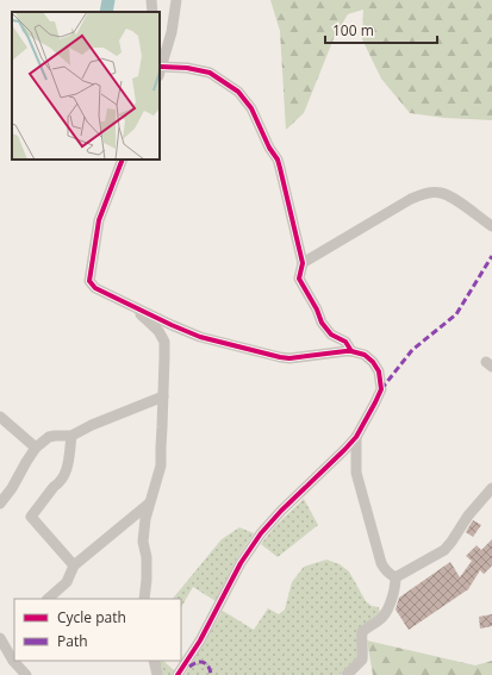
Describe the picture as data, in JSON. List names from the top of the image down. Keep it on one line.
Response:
{"legend":["Cycle path","Path"],"scale_bar":"100 m"}
